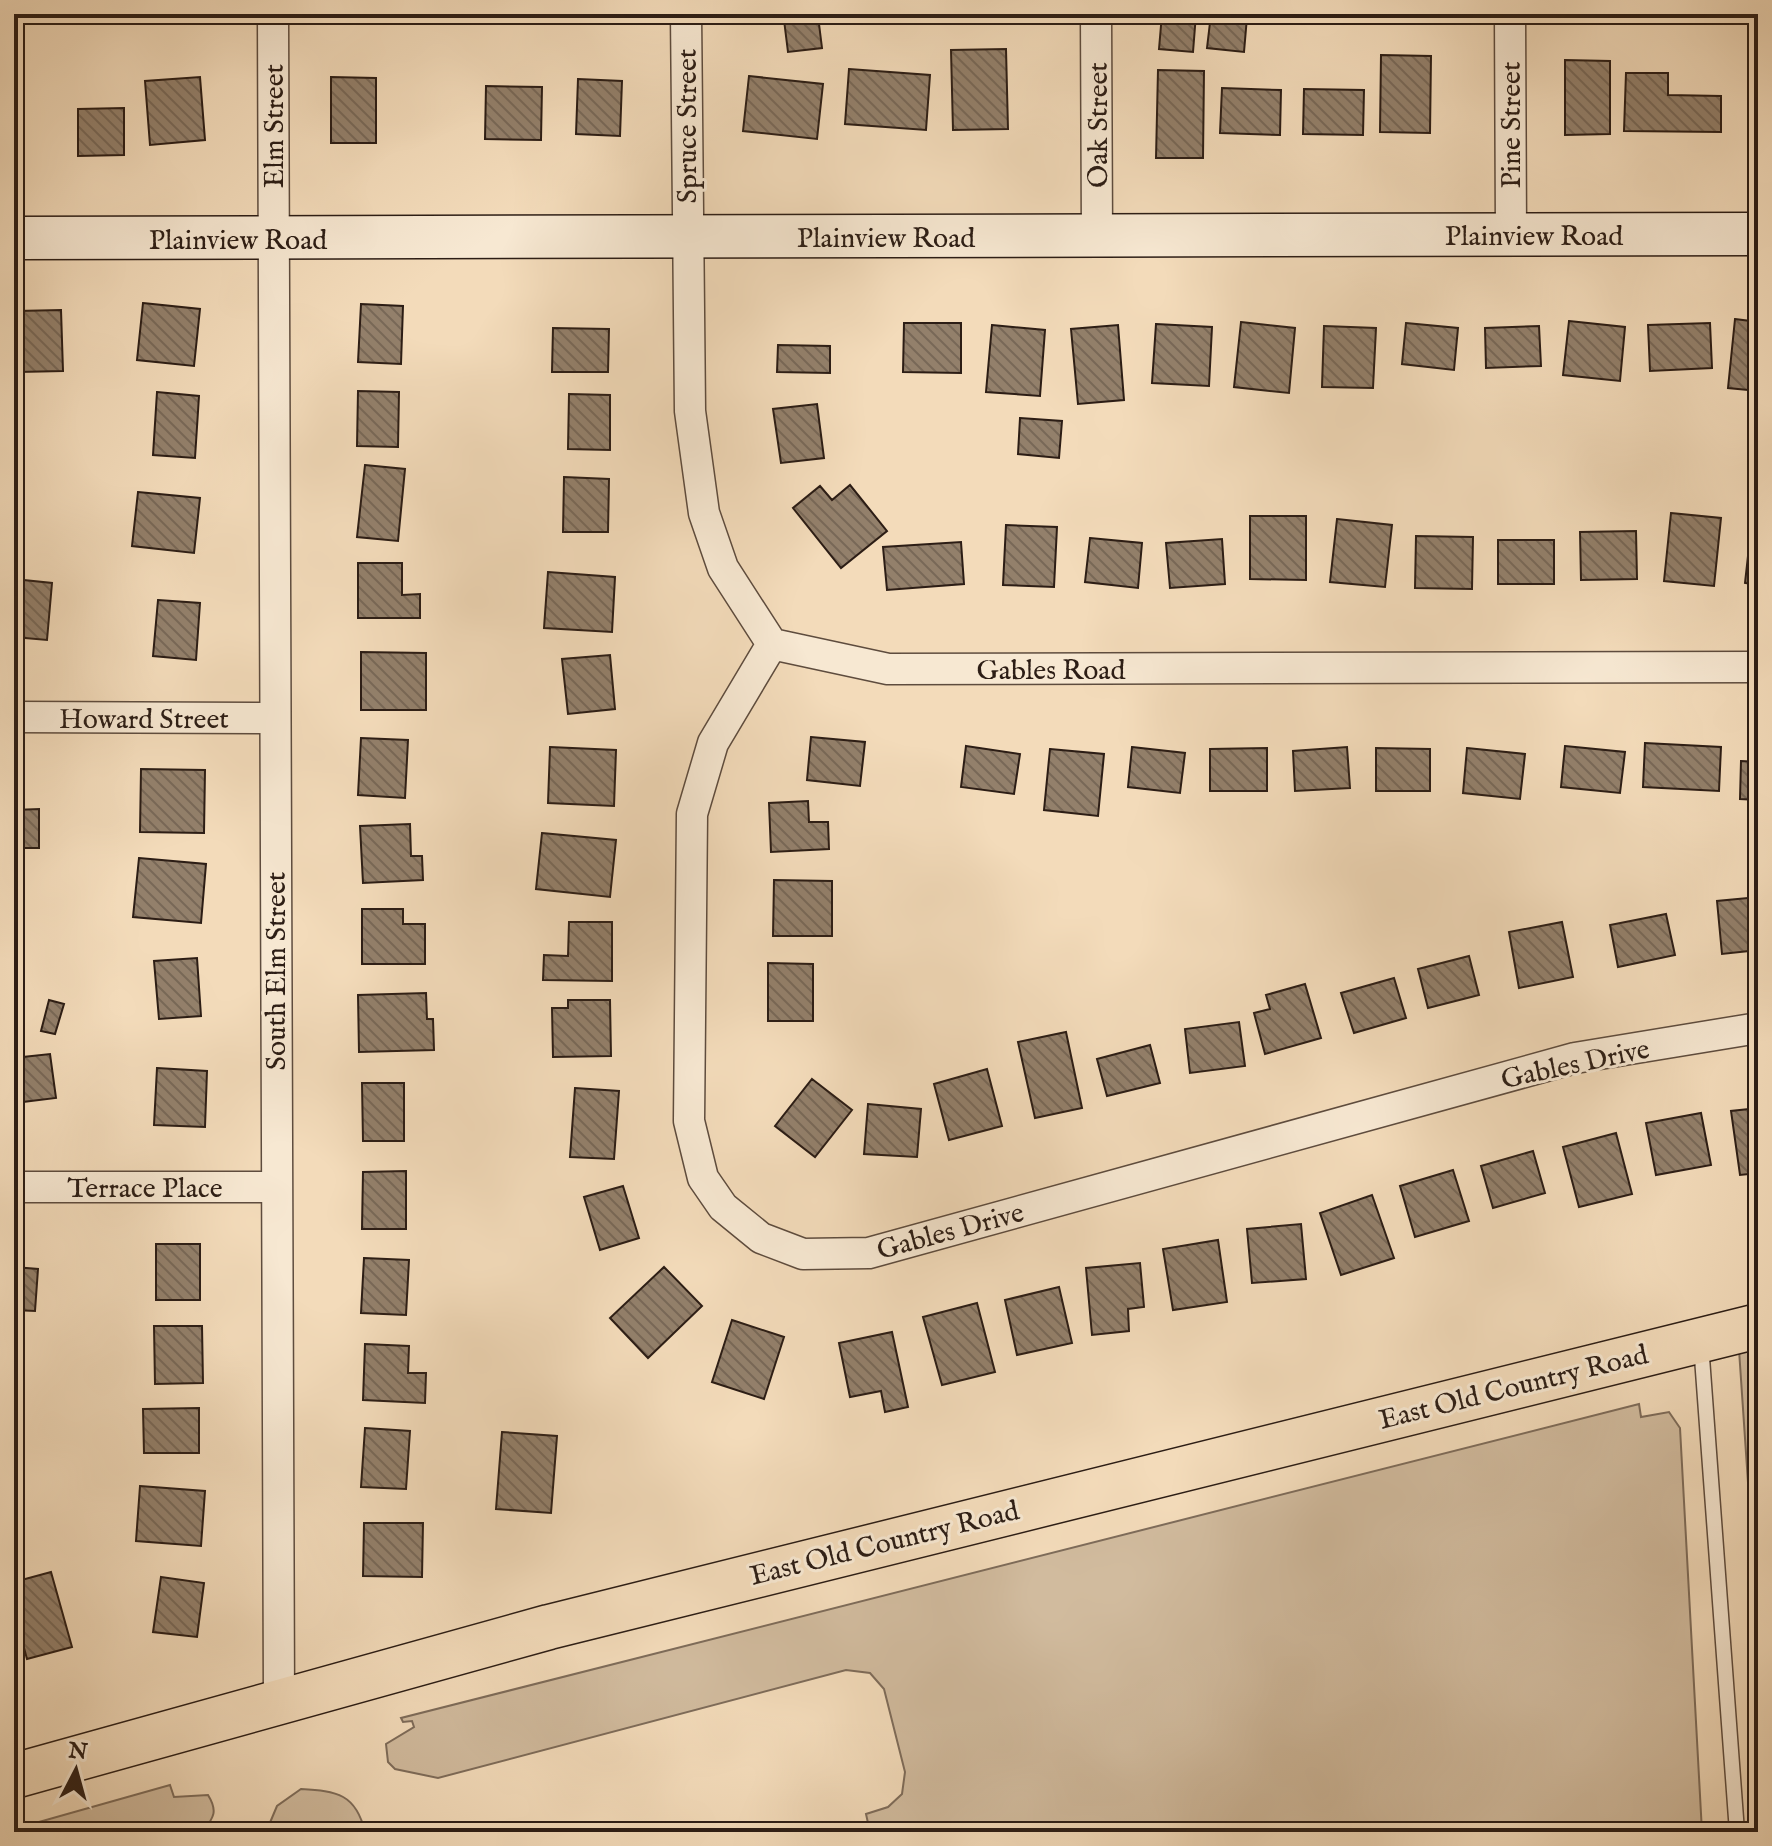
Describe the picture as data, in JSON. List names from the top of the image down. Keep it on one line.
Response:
{"streets":{"main road":["Plainview Road","East Old Country Road"],"street":["Oak Street","Pine Street","Elm Street","Spruce Street","Gables Road","Howard Street","South Elm Street","Gables Drive","Terrace Place"]},"crossings":[["Oak Street","Plainview Road"],["Pine Street","Plainview Road"],["Elm Street","Plainview Road"],["Elm Street","South Elm Street"],["Spruce Street","Plainview Road"],["Plainview Road","South Elm Street"],["Gables Road","Gables Drive"],["Howard Street","South Elm Street"],["South Elm Street","Terrace Place"],["South Elm Street","East Old Country Road"]],"north":"top"}
